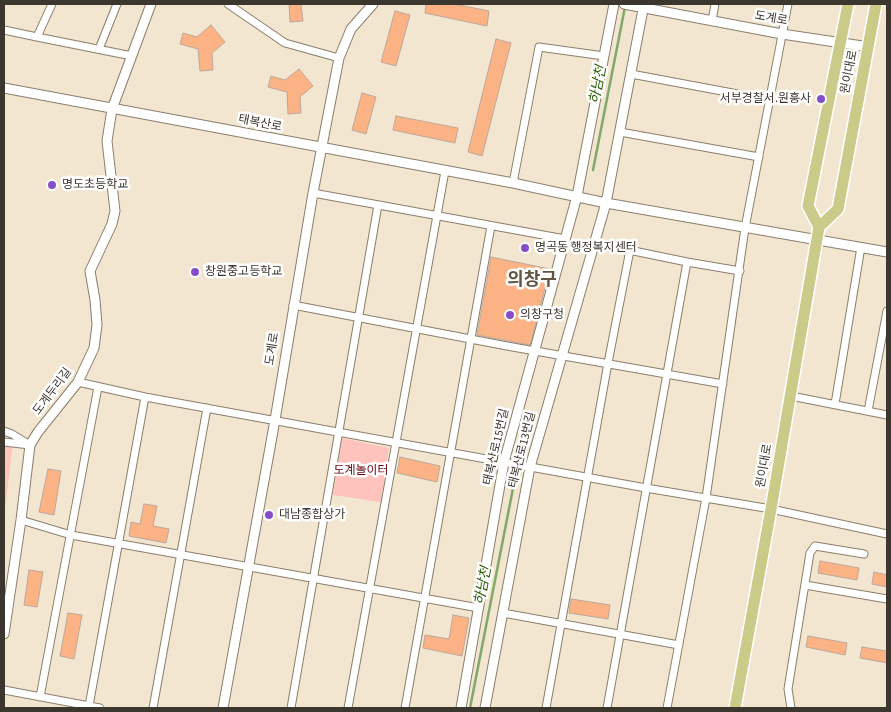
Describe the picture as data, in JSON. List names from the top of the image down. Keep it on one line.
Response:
{"streets":{"main road":["원이대로"],"street":["도계로","태복산로","도계두리길","태복산로15번길","태복산로13번길"]},"crossings":[["도계로","원이대로"],["도계로","태복산로"],["도계로","태복산로13번길"],["태복산로","도계두리길"],["태복산로","태복산로15번길"],["태복산로","태복산로13번길"]],"districts":["의창구"],"water":["하남천"],"parks":["도계놀이터"],"places":["서부경찰서.원흥사","명도초등학교","명곡동 행정복지센터","창원중고등학교","의창구청","대남종합상가"]}
